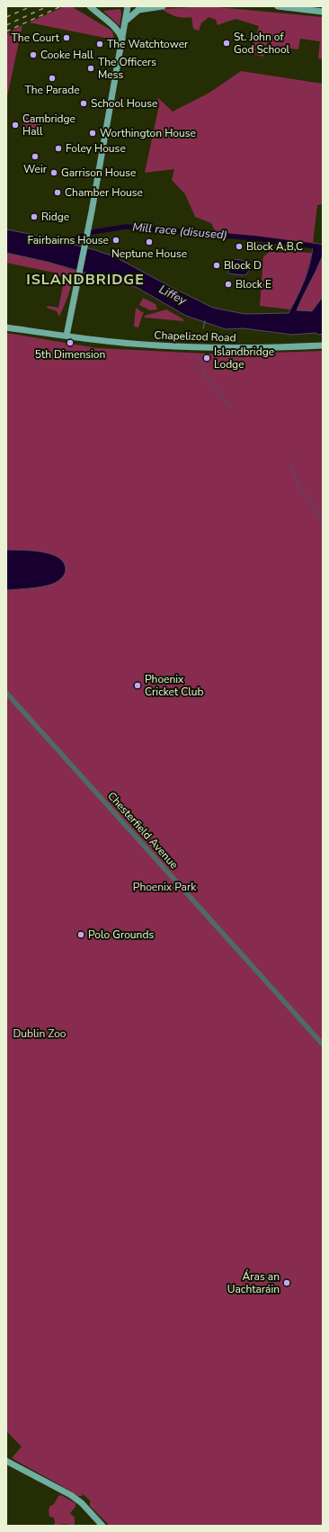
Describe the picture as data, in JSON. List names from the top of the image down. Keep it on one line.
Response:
{"streets":{"main road":["Chapelizod Road"],"street":["Chesterfield Avenue"]},"districts":["ISLANDBRIDGE"],"water":["Mill race (disused)","Liffey"],"parks":["Phoenix Park","Dublin Zoo"],"places":["The Court","St. John of God School","The Watchtower","Cooke Hall","The Officers Mess","The Parade","School House","Cambridge Hall","Worthington House","Foley House","Weir","Garrison House","Chamber House","Ridge","Fairbairns House","Neptune House","Block A,B,C","Block D","Block E","5th Dimension","Islandbridge Lodge","Phoenix Cricket Club","Polo Grounds","Áras an Uachtaráin"]}
